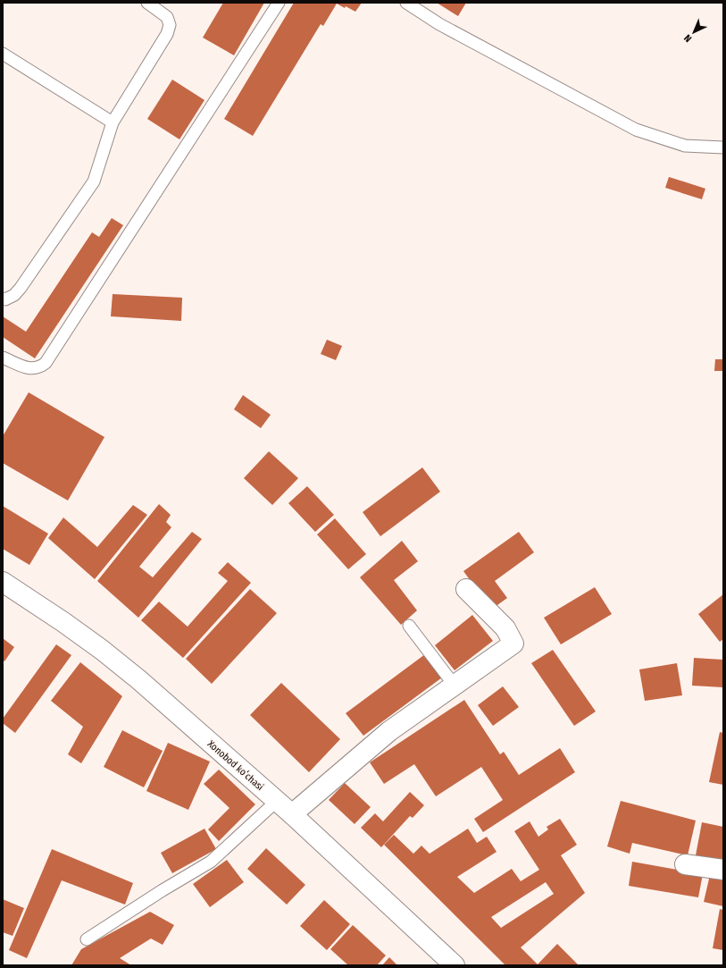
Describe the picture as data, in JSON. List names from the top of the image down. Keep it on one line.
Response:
{"streets":{"main road":["Xonobod koʻchasi"]},"north":"bottom left"}
